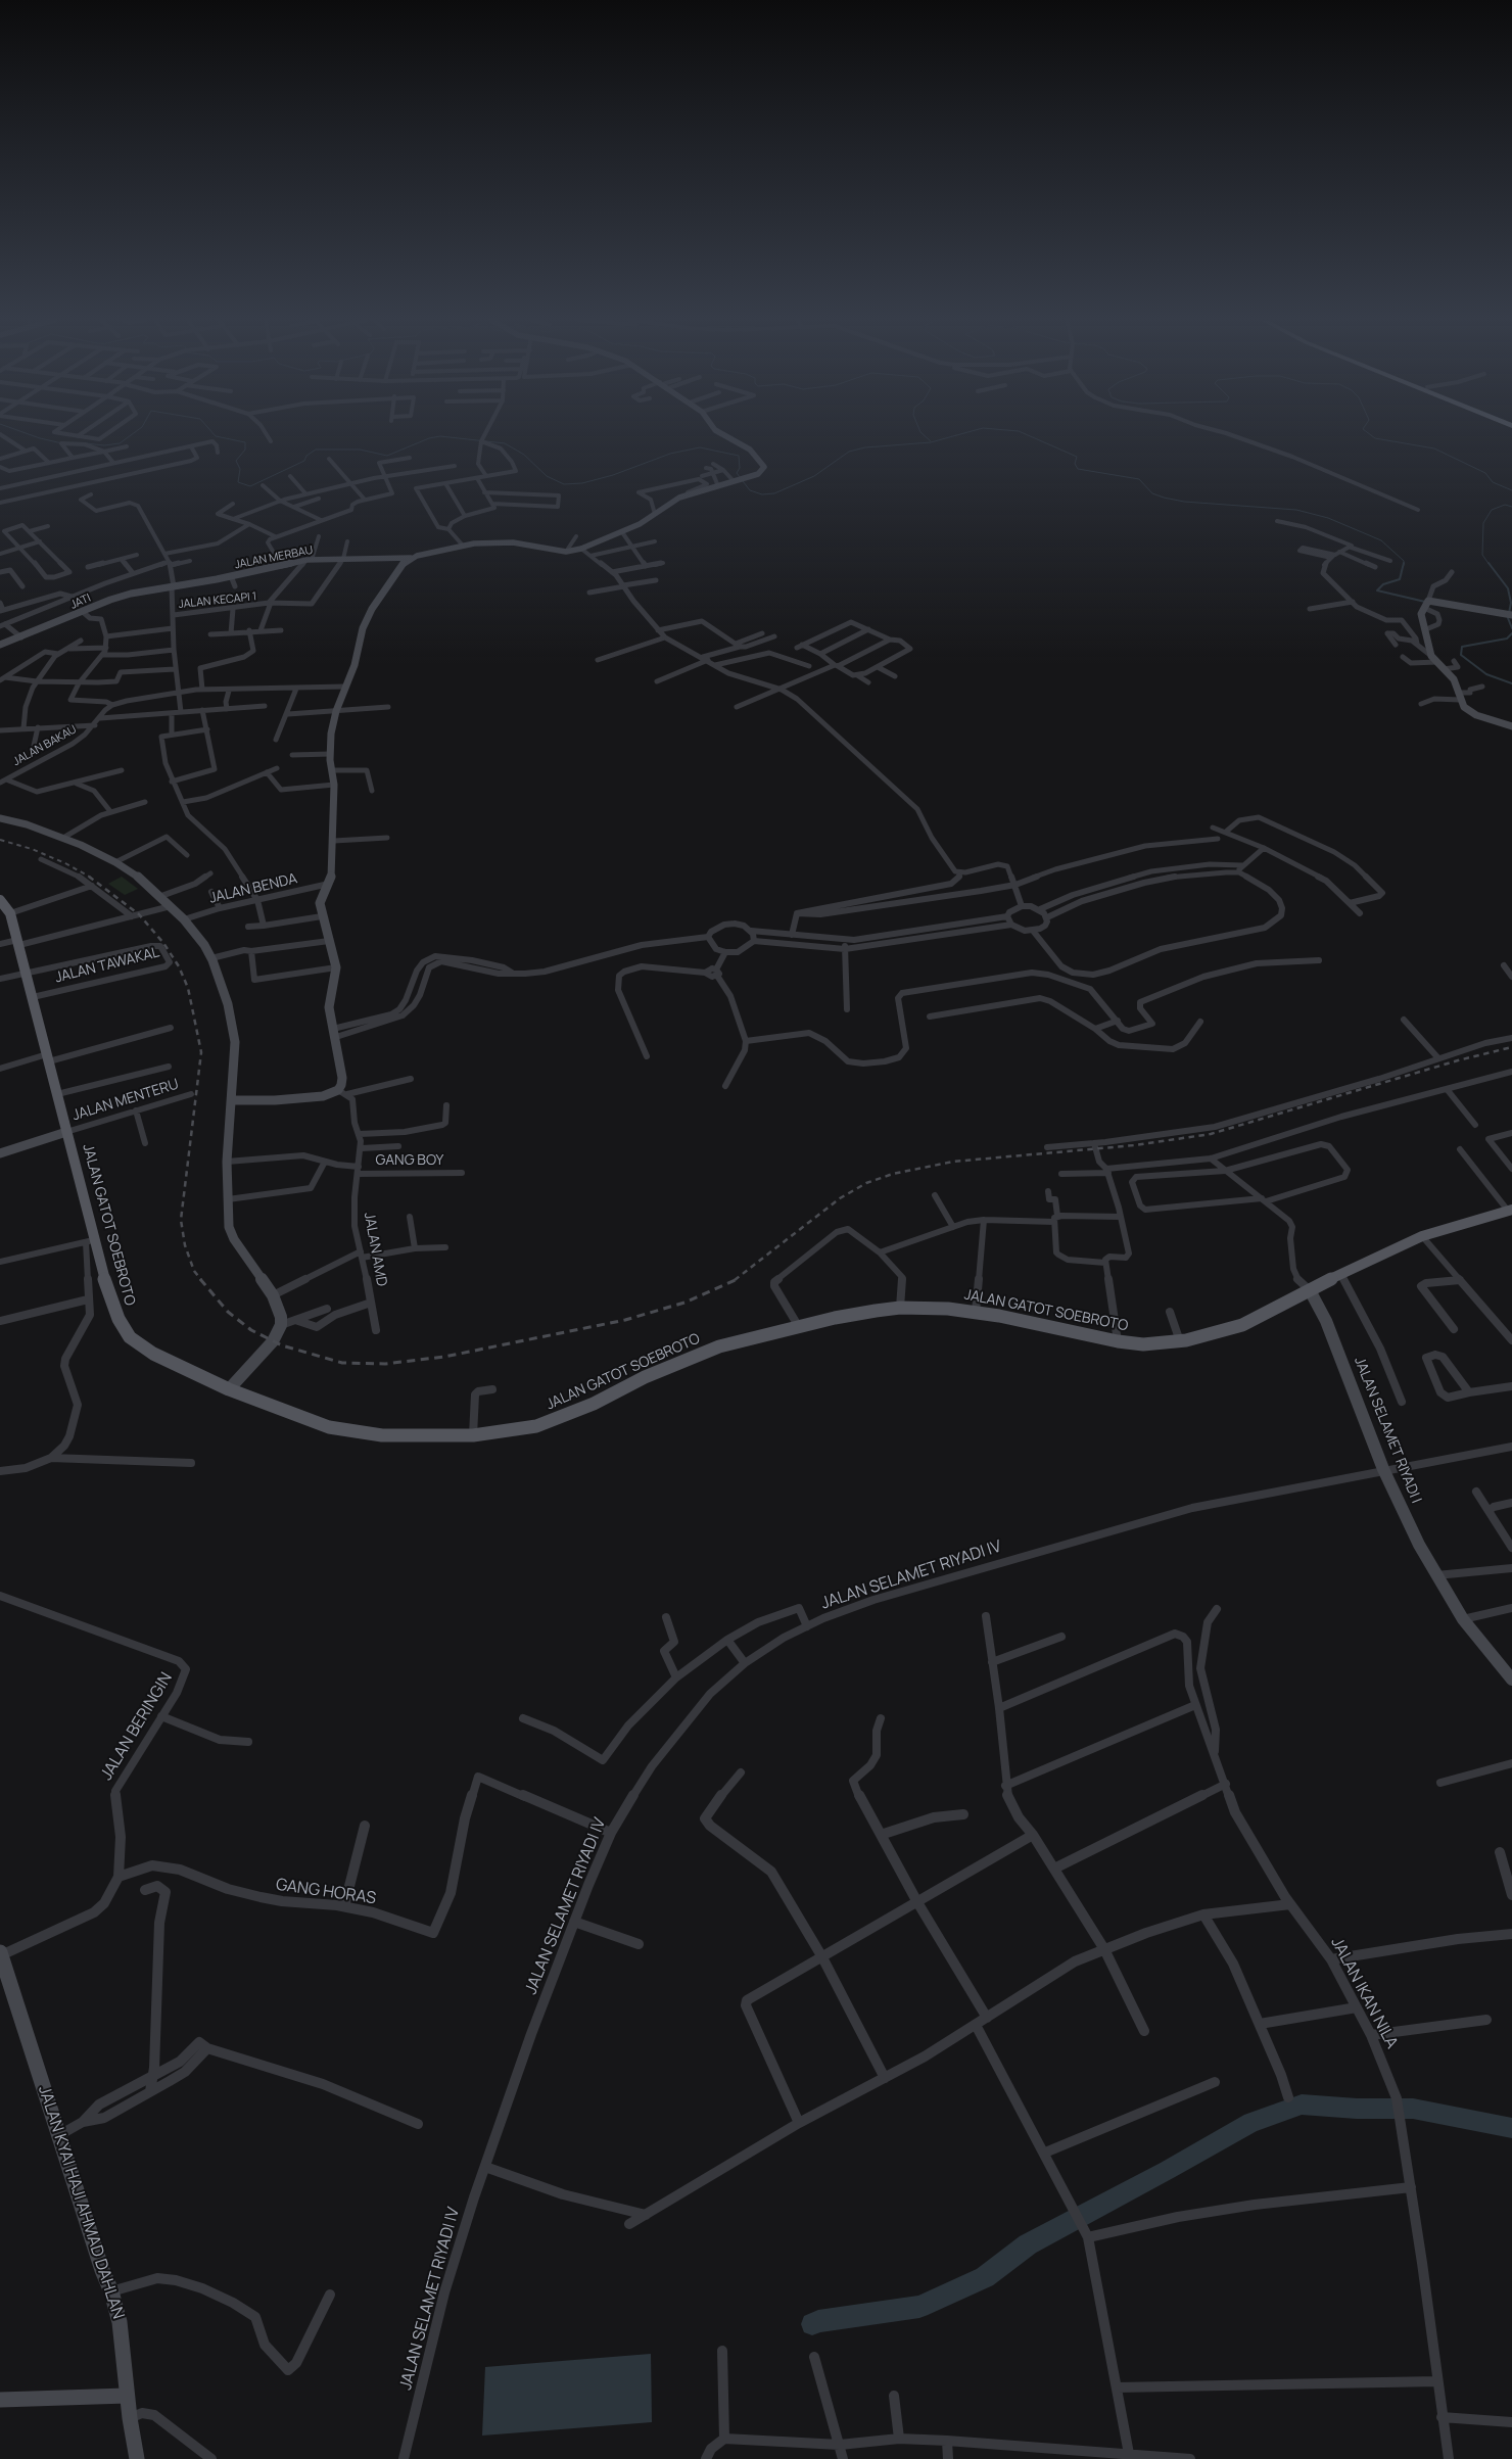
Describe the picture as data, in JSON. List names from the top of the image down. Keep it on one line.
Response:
{"streets":{"main road":["JALAN GATOT SOEBROTO"],"street":["JALAN MERBAU","JALAN KECAPI 1","JATI","JALAN BAKAU","JALAN BENDA","JALAN TAWAKAL","JALAN MENTERU","GANG BOY","JALAN AMD","JALAN SELAMET RIYADI I","JALAN SELAMET RIYADI IV","JALAN BERINGIN","GANG HORAS","JALAN IKAN NILA","JALAN KYAI HAJI AHMAD DAHLAN"]},"crossings":[["JALAN MERBAU","JALAN KECAPI 1"],["JALAN MERBAU","JATI"],["JALAN TAWAKAL","JALAN GATOT SOEBROTO"],["JALAN MENTERU","JALAN GATOT SOEBROTO"],["GANG BOY","JALAN AMD"],["JALAN GATOT SOEBROTO","JALAN SELAMET RIYADI I"],["JALAN SELAMET RIYADI I","JALAN SELAMET RIYADI IV"],["JALAN SELAMET RIYADI IV","GANG HORAS"],["JALAN BERINGIN","GANG HORAS"]]}
